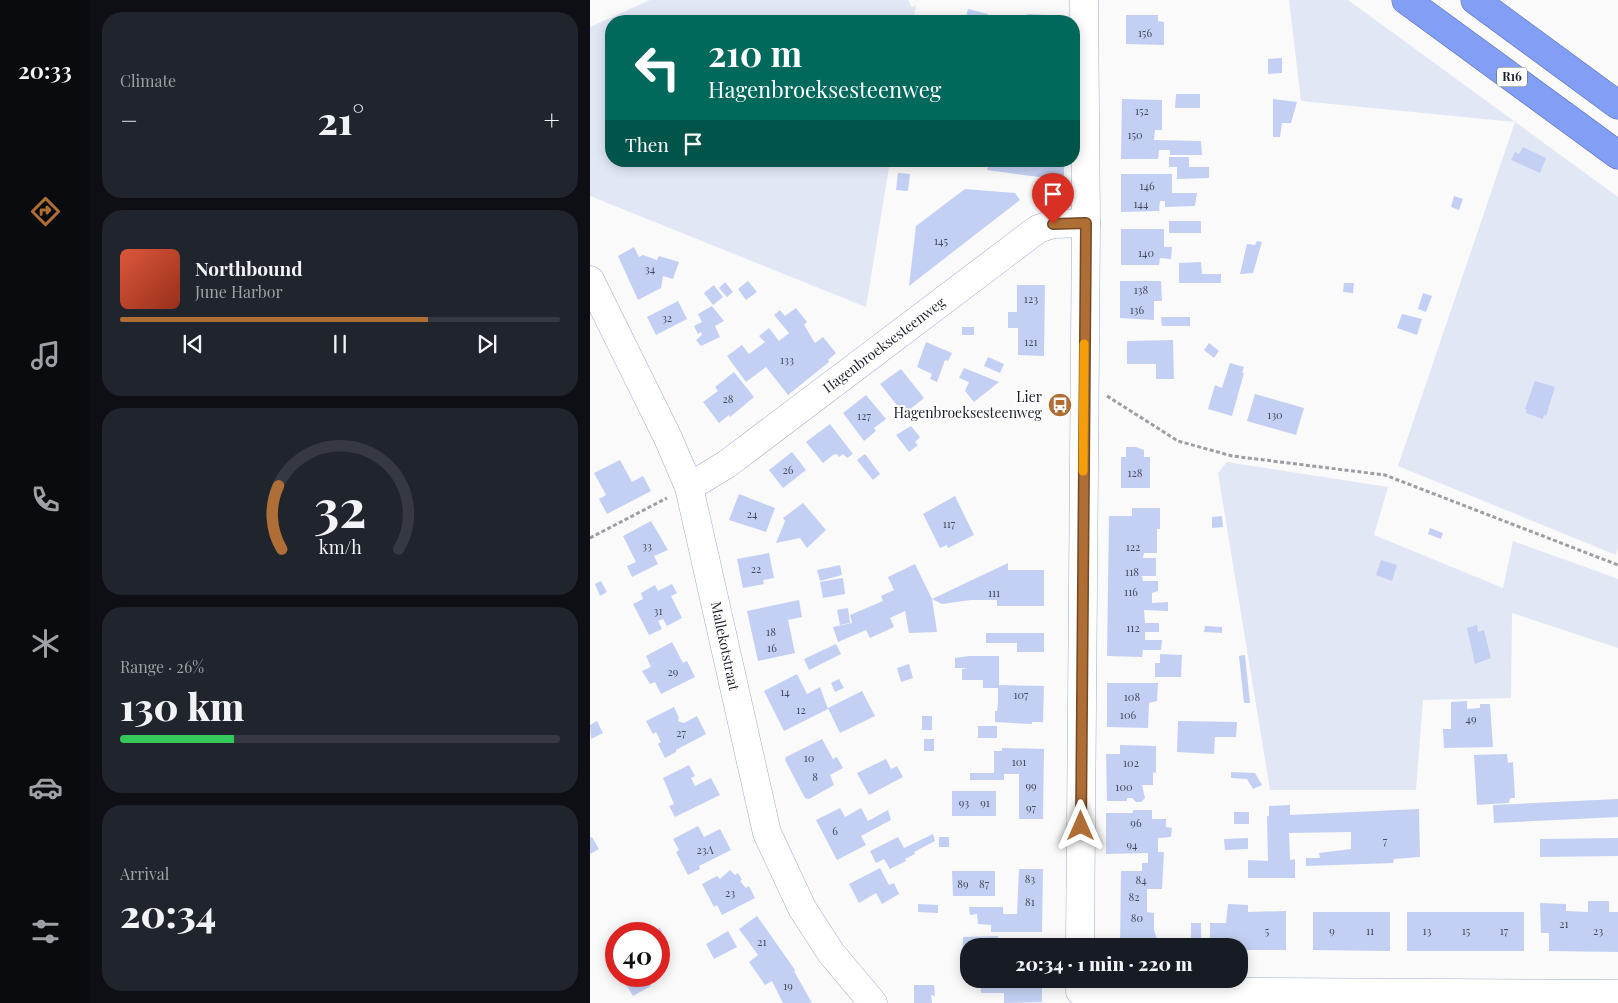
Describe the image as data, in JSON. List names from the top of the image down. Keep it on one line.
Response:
{"streets":{"highway":["R16"],"street":["Hagenbroeksesteenweg","Mallekotstraat"]},"crossings":[["Hagenbroeksesteenweg","Mallekotstraat"]],"places":{"bus stop":["Lier Hagenbroeksesteenweg"]},"house_numbers":["156","152","150","146","144","145","140","34","138","123","136","32","121","133","28","130","127","26","128","24","117","33","122","22","118","116","111","31","112","18","16","29","14","107","108","12","106","49","27","10","101","102","8","99","100","93","91","97","96","6","7","94","23A","83","84","89","87","23","82","81","80","21","5","9","11","13","15","17","23","21","19"],"page":{"tabs":"20:33","tile":["Climate",["Range · 26%","130 km"],["Arrival","20:34"]],"turn":["210 m","Hagenbroeksesteenweg"],"heat":["−","21°","+"],"then":"Then","song":["Northbound","June Harbor"],"limit":"40","trip":"20:34 · 1 min · 220 m","gauge":["32","km/h"]}}
